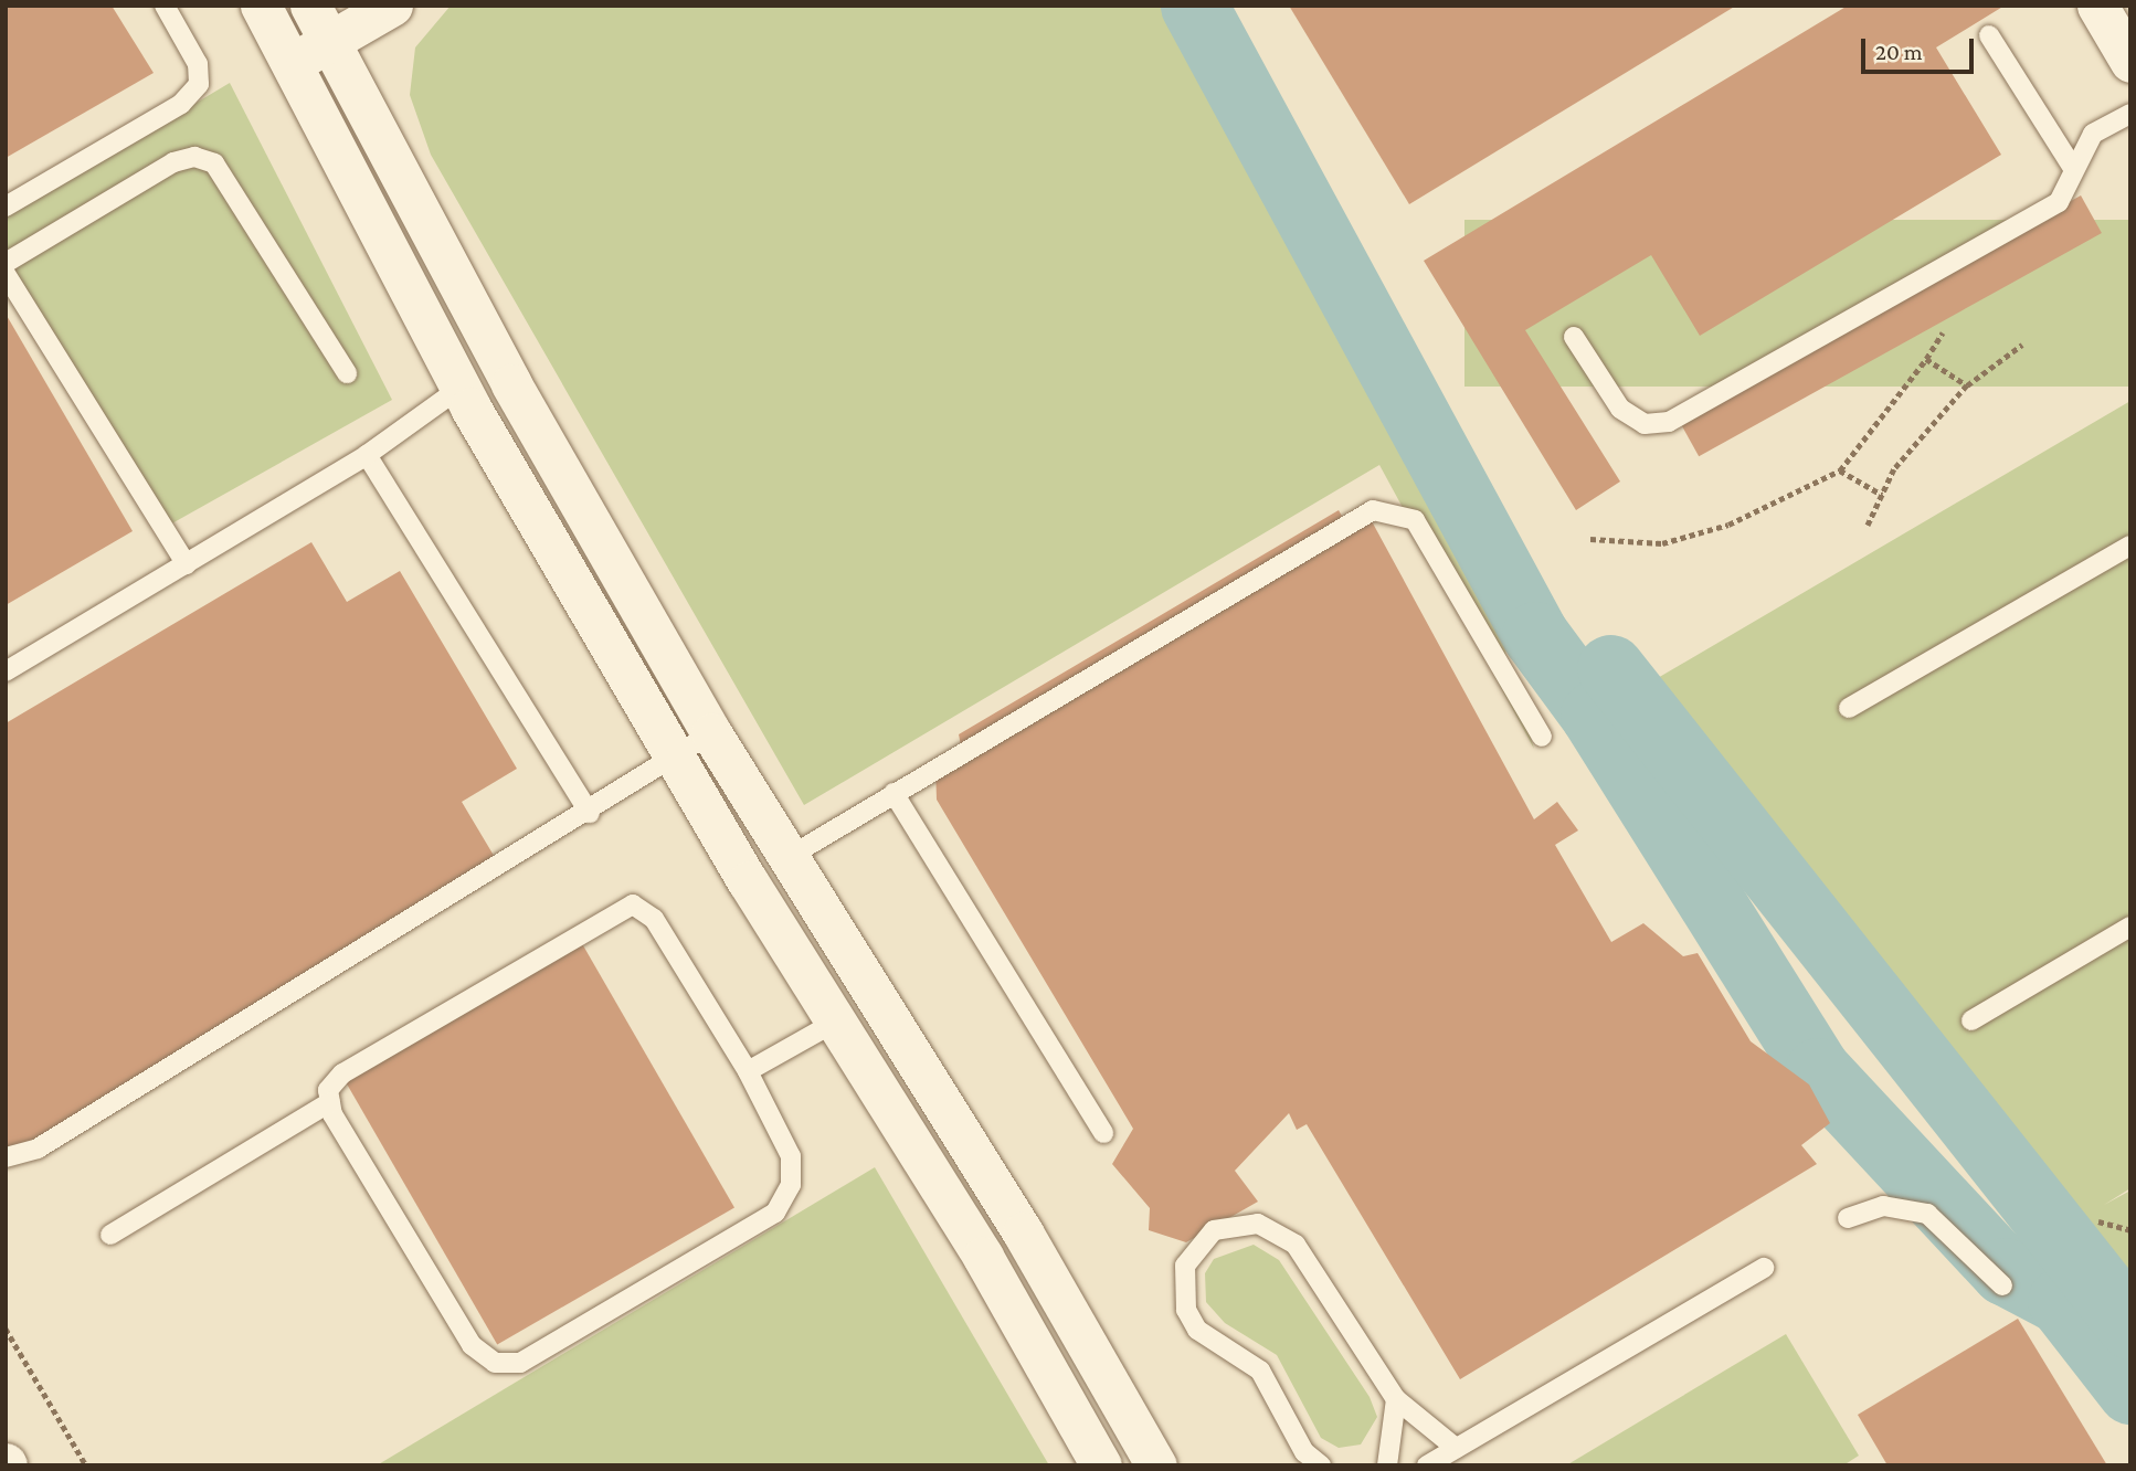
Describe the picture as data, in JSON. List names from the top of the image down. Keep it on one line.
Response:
{"scale_bar":"20 m"}
